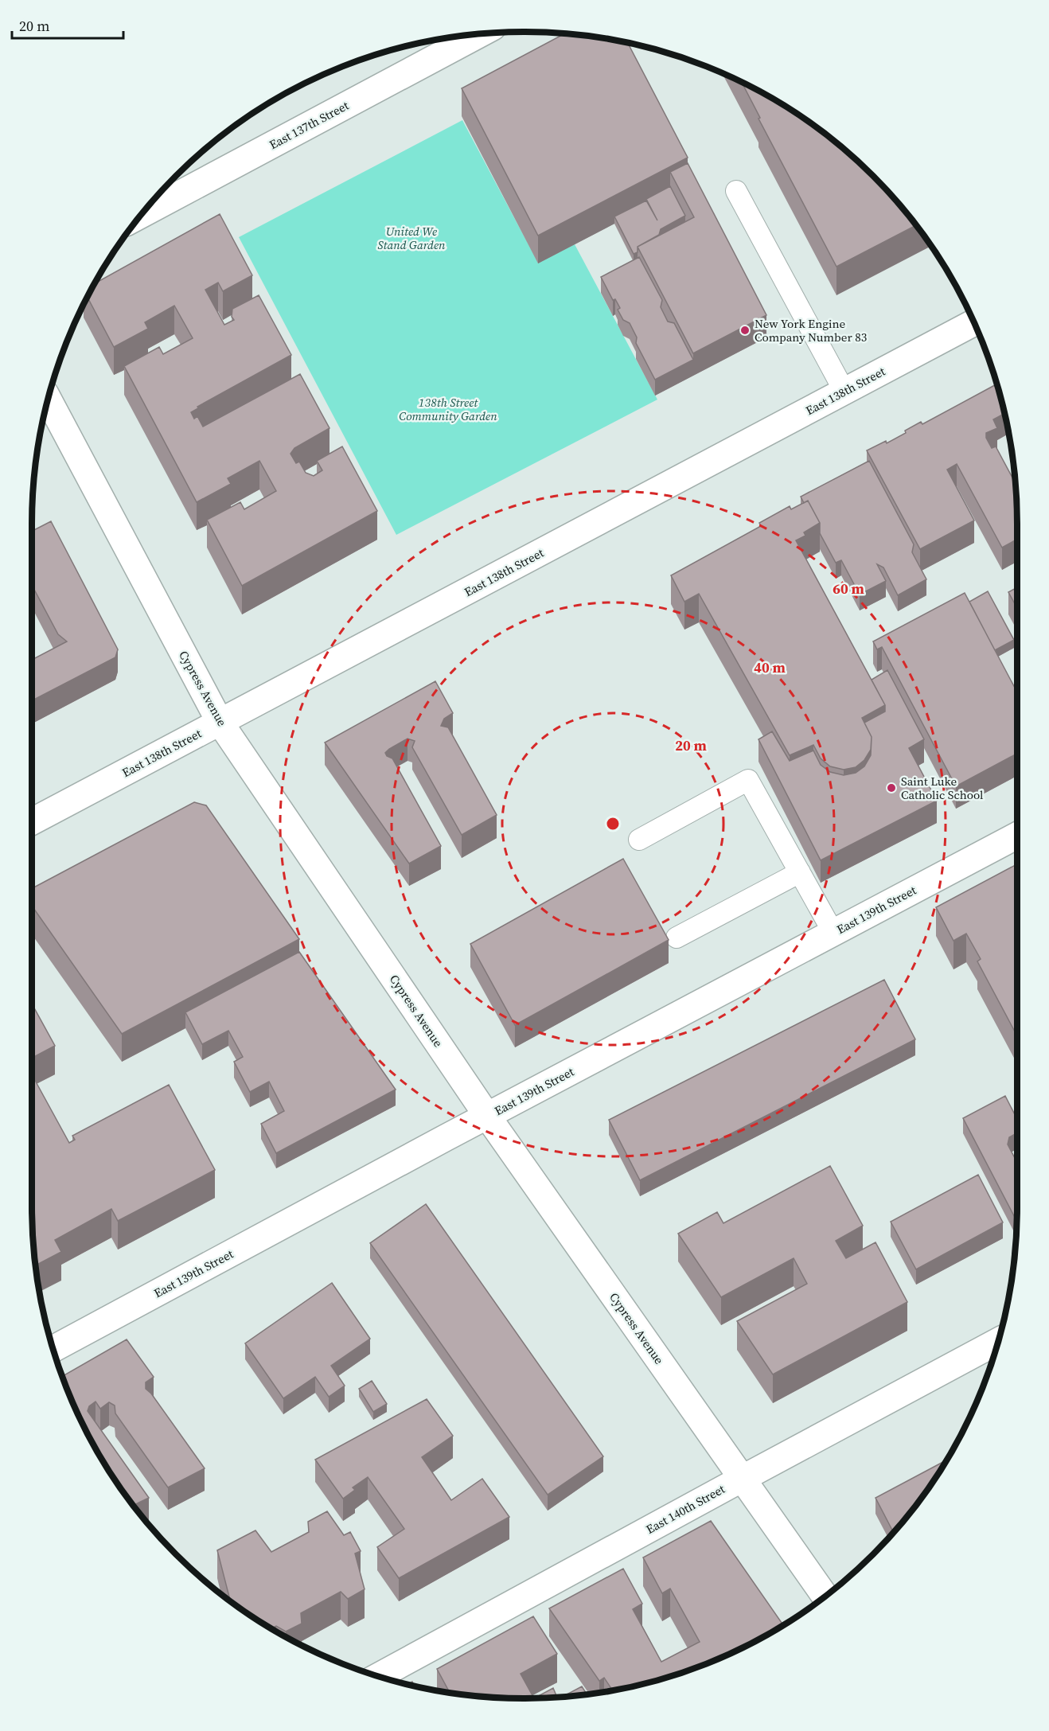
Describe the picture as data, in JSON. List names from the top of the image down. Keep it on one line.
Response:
{"streets":{"street":["East 137th Street","East 138th Street","Cypress Avenue","East 139th Street","East 140th Street"]},"crossings":[["East 138th Street","Cypress Avenue"],["Cypress Avenue","East 139th Street"],["Cypress Avenue","East 140th Street"]],"parks":["United We Stand Garden","138th Street Community Garden"],"places":["New York Engine Company Number 83","Saint Luke Catholic School"],"scale_bar":"20 m","rings":["60 m","40 m","20 m"]}
